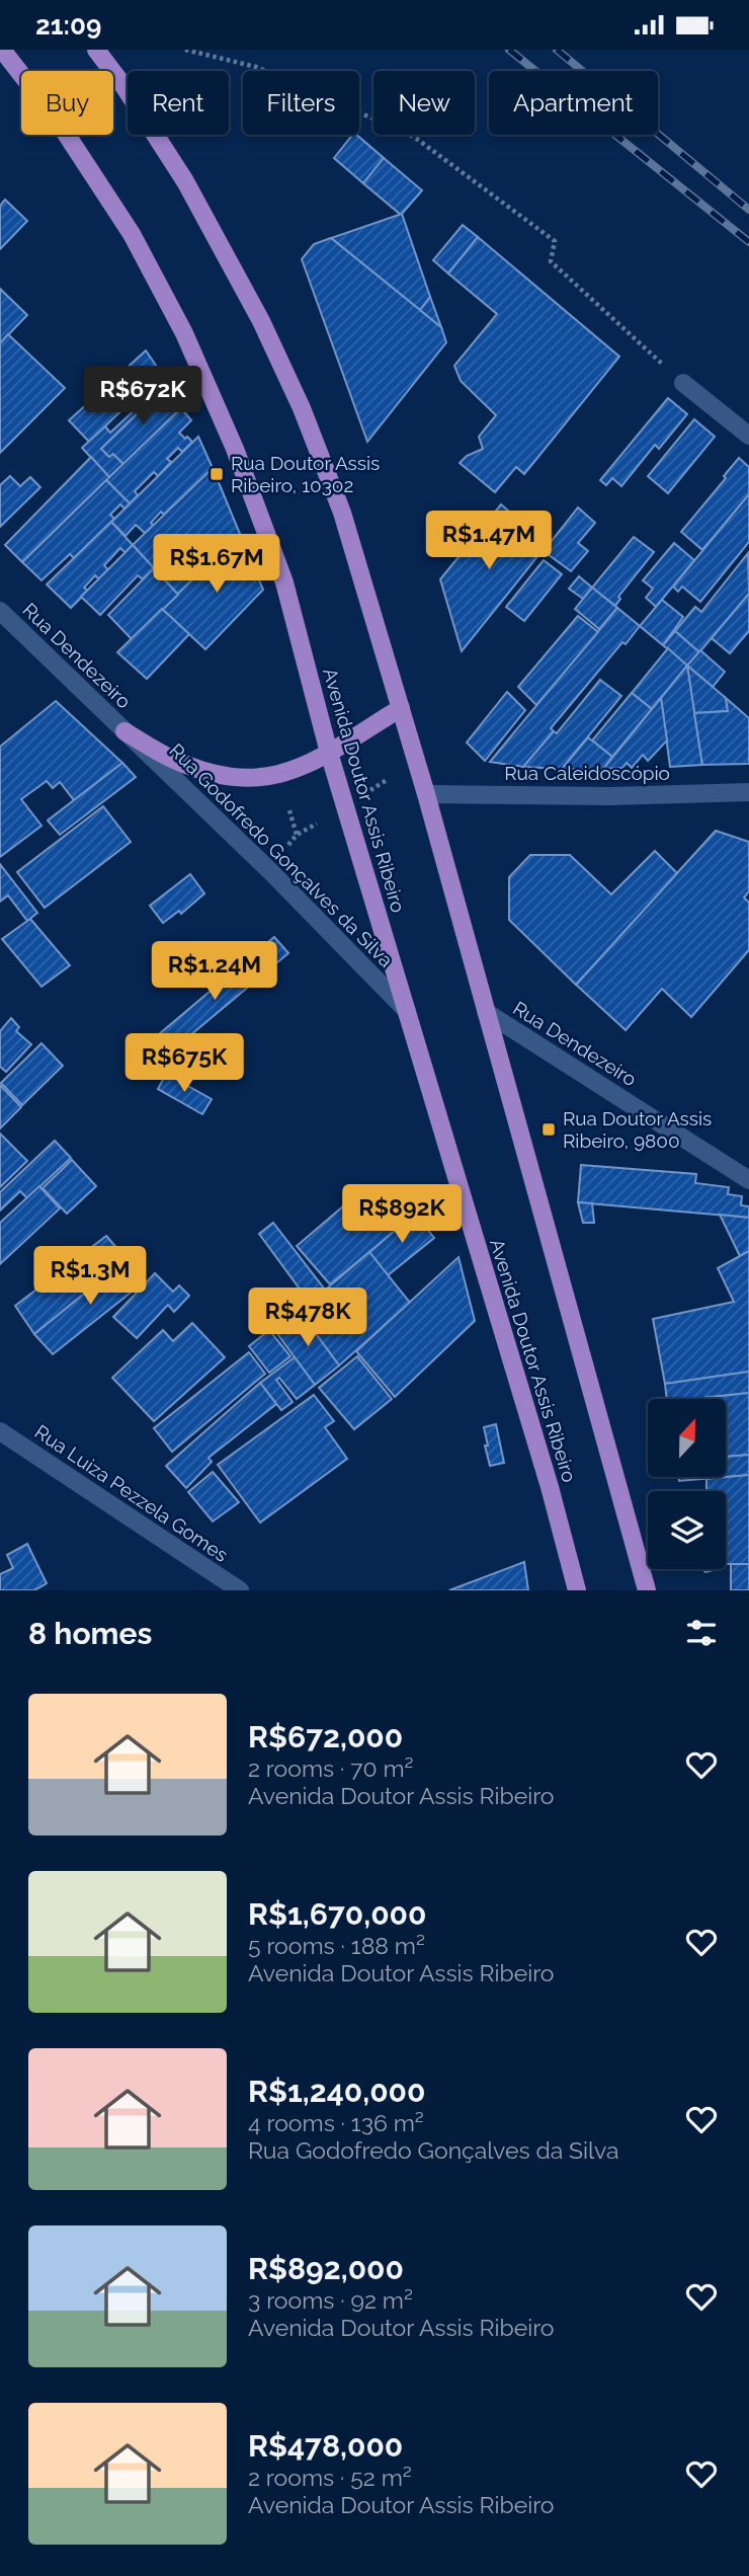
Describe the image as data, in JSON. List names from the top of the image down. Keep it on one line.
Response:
{"streets":{"main road":["Avenida Doutor Assis Ribeiro"],"street":["Rua Dendezeiro","Rua Caleidoscópio","Rua Godofredo Gonçalves da Silva","Rua Luiza Pezzela Gomes"]},"crossings":[["Rua Dendezeiro","Rua Godofredo Gonçalves da Silva"],["Avenida Doutor Assis Ribeiro","Rua Godofredo Gonçalves da Silva"]],"places":{"transit":["Rua Doutor Assis Ribeiro, 10302","Rua Doutor Assis Ribeiro, 9800"]},"north":"top","page":{"status":"21:09","chip":["Buy","Rent","Filters","New","Apartment"],"price":["R$672K","R$1.47M","R$1.67M","R$1.24M","R$675K","R$892K","R$1.3M","R$478K"],"heading":"8 homes","list":[{"name":"R$672,000","note":"2 rooms · 70 m² · Avenida Doutor Assis Ribeiro"},{"name":"R$1,670,000","note":"5 rooms · 188 m² · Avenida Doutor Assis Ribeiro"},{"name":"R$1,240,000","note":"4 rooms · 136 m² · Rua Godofredo Gonçalves da Silva"},{"name":"R$892,000","note":"3 rooms · 92 m² · Avenida Doutor Assis Ribeiro"},{"name":"R$478,000","note":"2 rooms · 52 m² · Avenida Doutor Assis Ribeiro"}]}}
